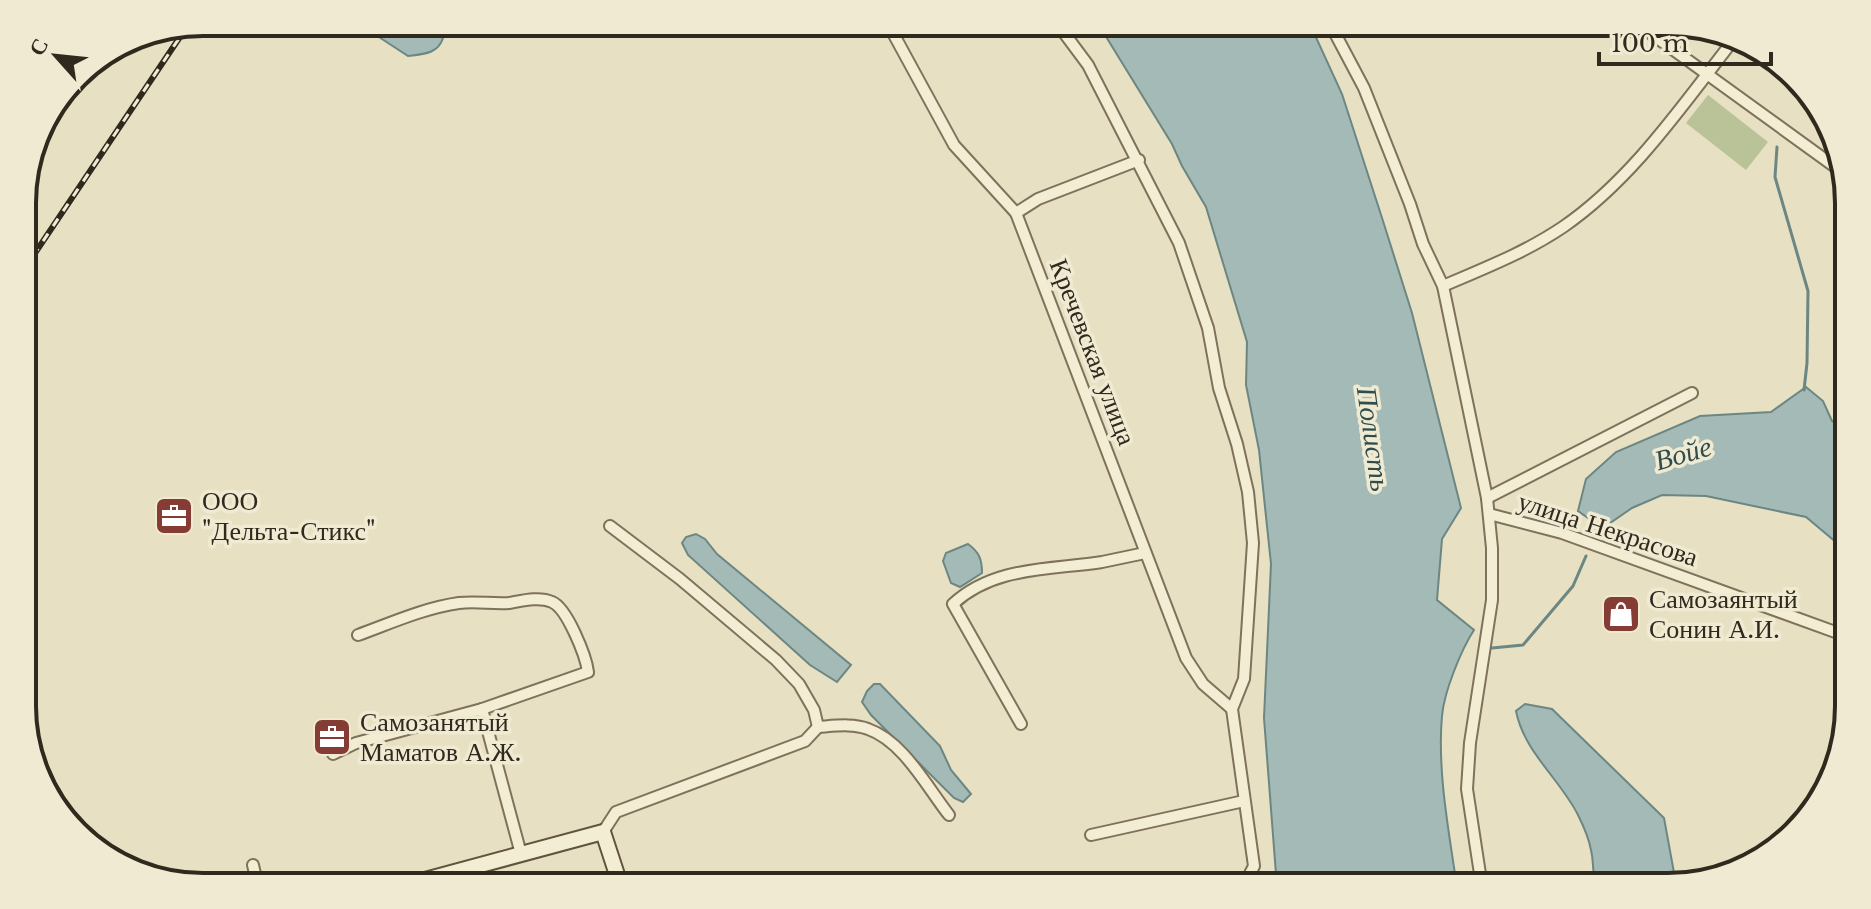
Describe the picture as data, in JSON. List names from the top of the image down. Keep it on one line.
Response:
{"streets":{"street":["Кречевская улица","улица Некрасова"]},"water":["Полисть","Войе"],"places":{"office":["ООО \"Дельта-Стикс\"","Самозанятый Маматов А.Ж."],"shop":["Самозаянтый Сонин А.И."]},"scale_bar":"100 m","north":"top left"}
